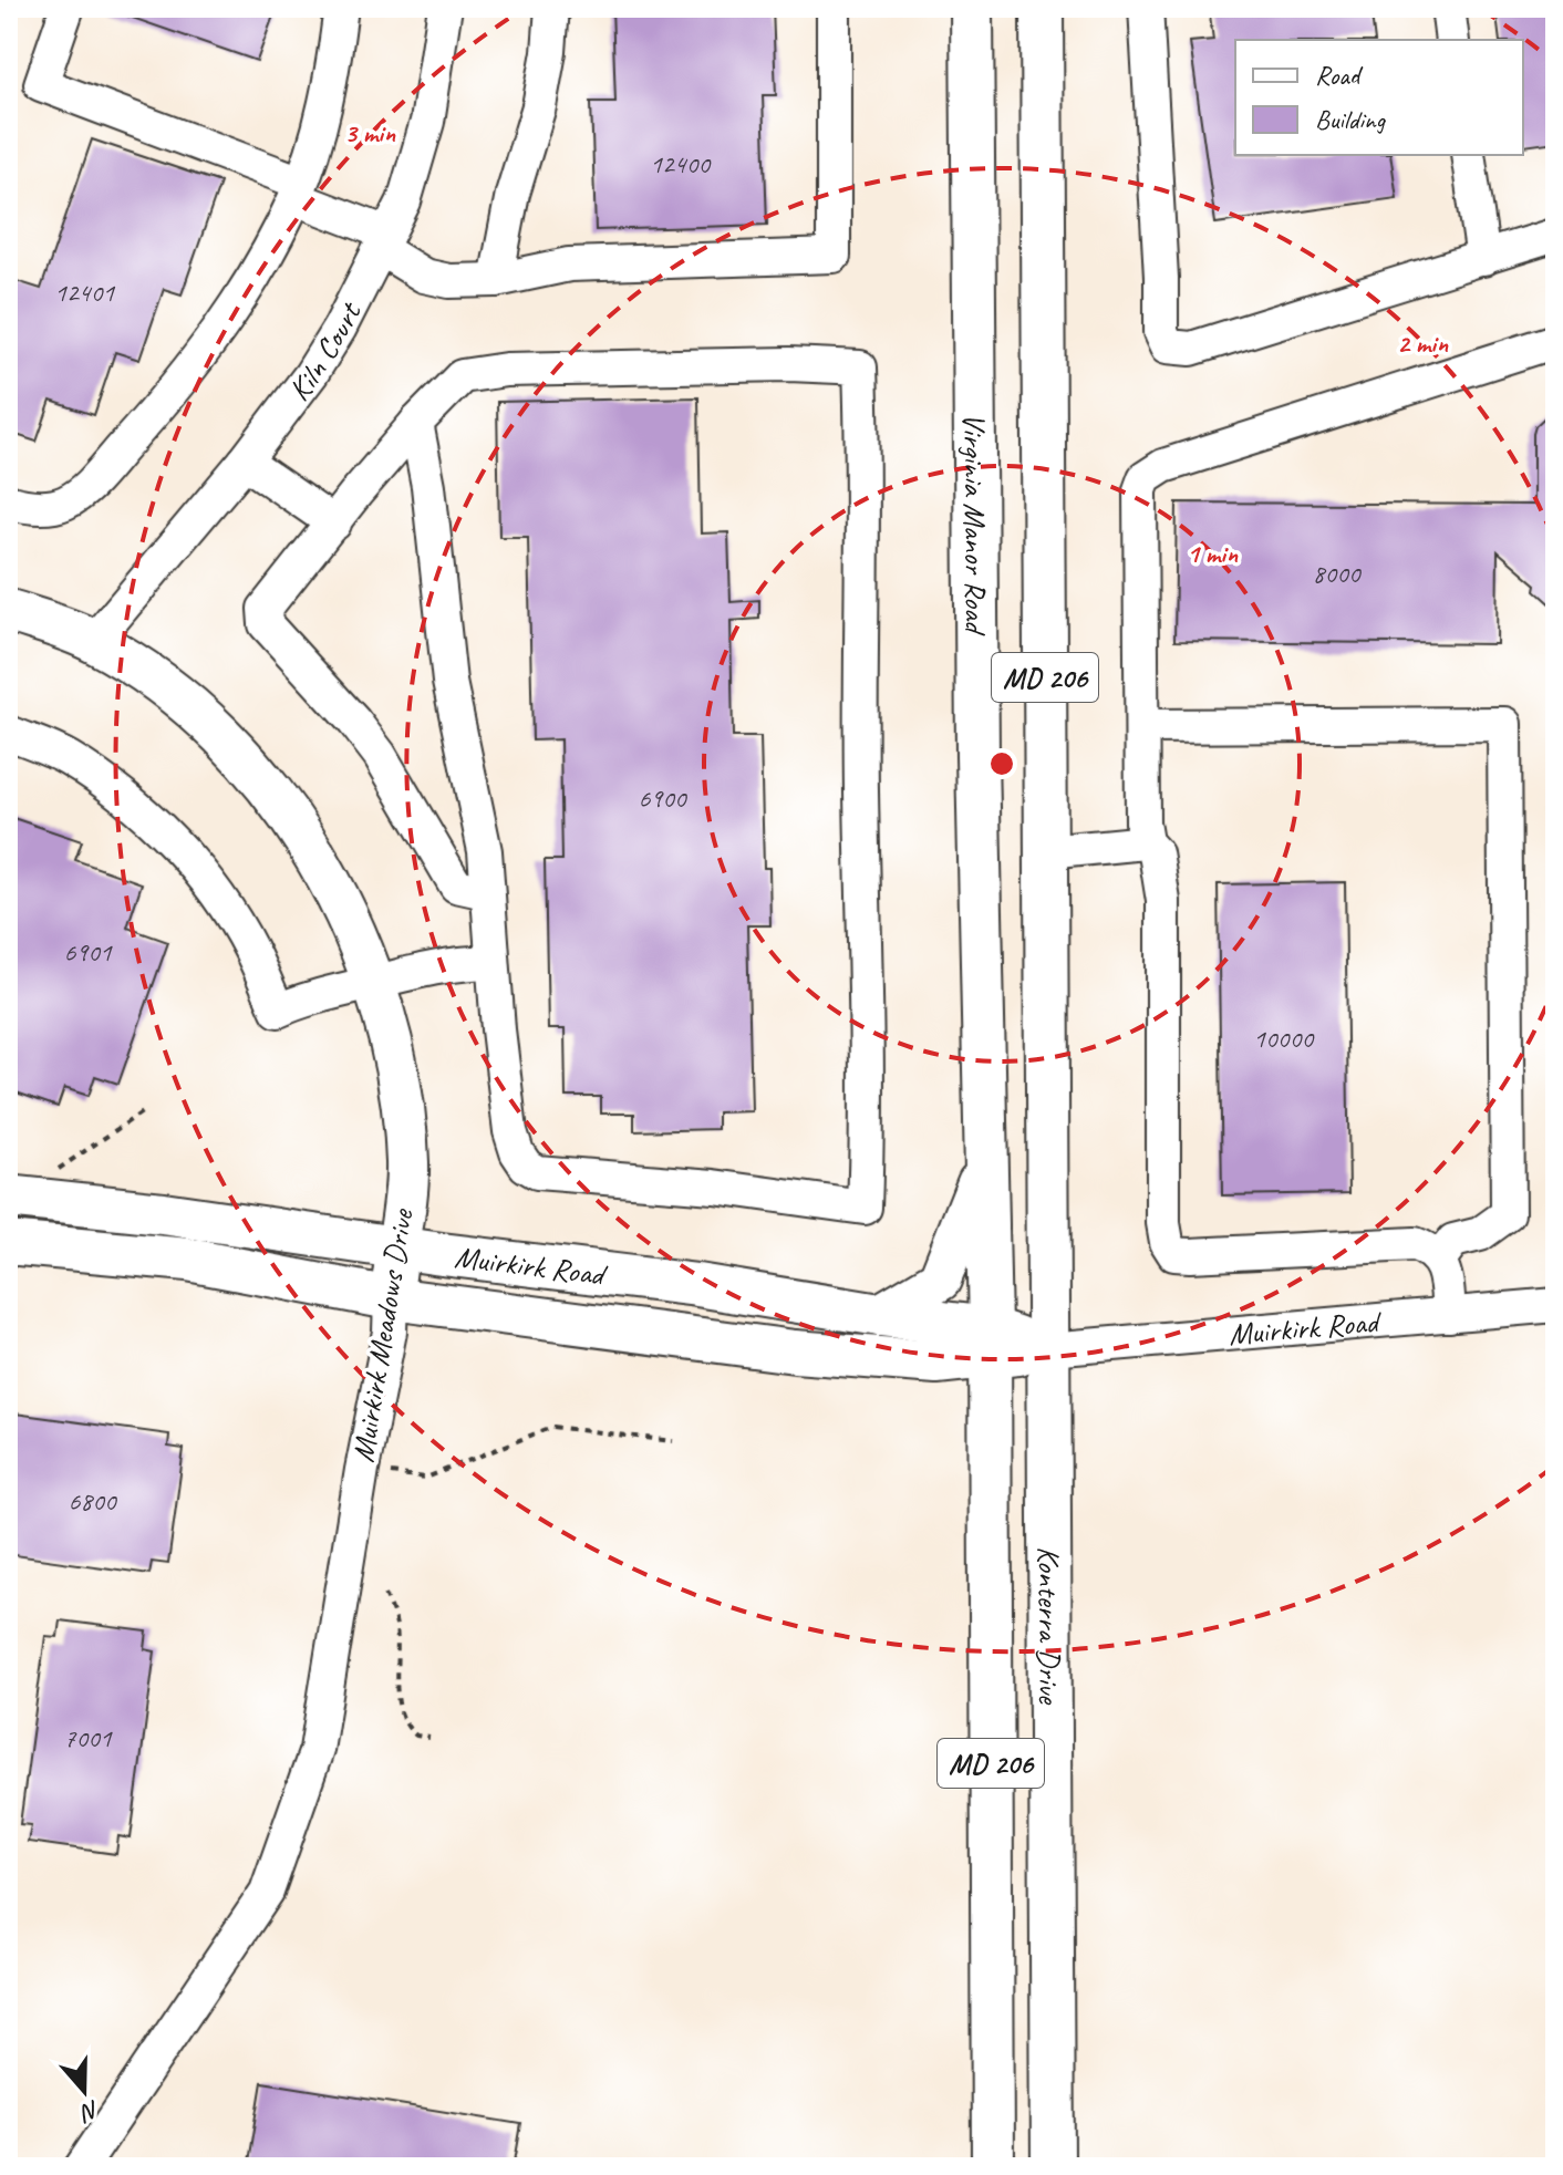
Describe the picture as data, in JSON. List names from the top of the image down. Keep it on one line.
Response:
{"streets":{"main road":["Virginia Manor Road","MD 206","Muirkirk Road","Muirkirk Meadows Drive","Konterra Drive"],"street":["Kiln Court"]},"crossings":[["Kiln Court","Muirkirk Meadows Drive"],["Virginia Manor Road","Muirkirk Road"],["Virginia Manor Road","Konterra Drive"],["MD 206","Muirkirk Road"],["MD 206","Konterra Drive"],["Muirkirk Road","Muirkirk Meadows Drive"],["Muirkirk Road","Konterra Drive"]],"house_numbers":["12400","12401","8000","6900","6901","10000","6800","7001"],"legend":["Road","Building"],"north":"bottom","rings":["3 min","2 min","1 min"]}
